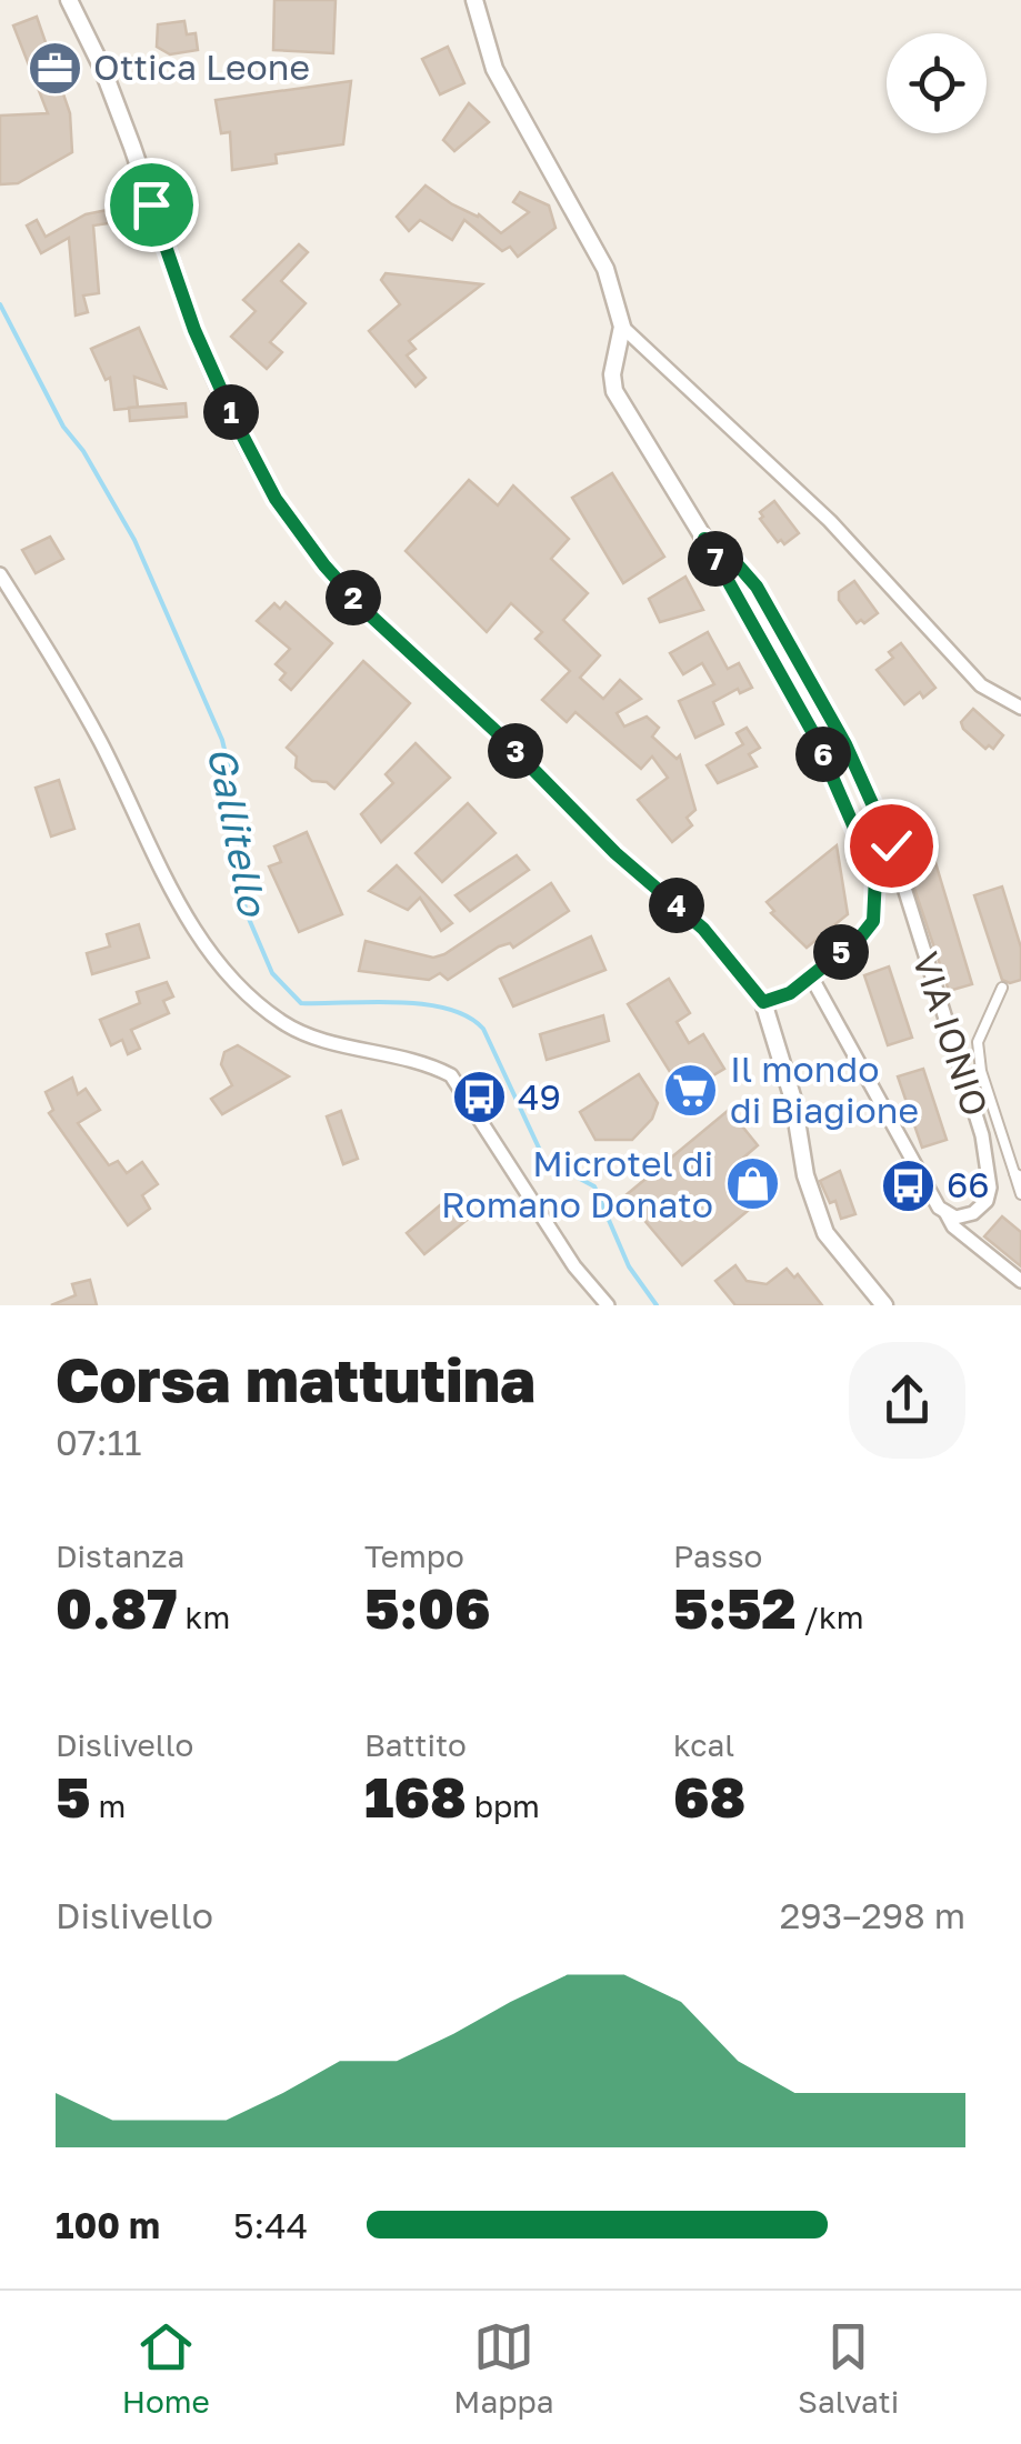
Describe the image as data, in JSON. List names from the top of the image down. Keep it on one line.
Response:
{"streets":{"street":["VIA IONIO"]},"water":["Gallitello"],"places":{"office":["Ottica Leone"],"supermarket":["Il mondo di Biagione"],"bus stop":["49","66"],"shop":["Microtel di Romano Donato"]},"page":{"pins":["1","7","2","3","6","4","5"],"heading":["Corsa mattutina","07:11"],"stats":[["Distanza","0.87 km"],["Tempo","5:06"],["Passo","5:52 /km"],["Dislivello","5 m"],["Battito","168 bpm"],["kcal","68"]],"chart":["Dislivello","293–298 m"],"list":[{"name":"100 m","note":"5:44"}],"tabs":["Home","Mappa","Salvati"]}}
